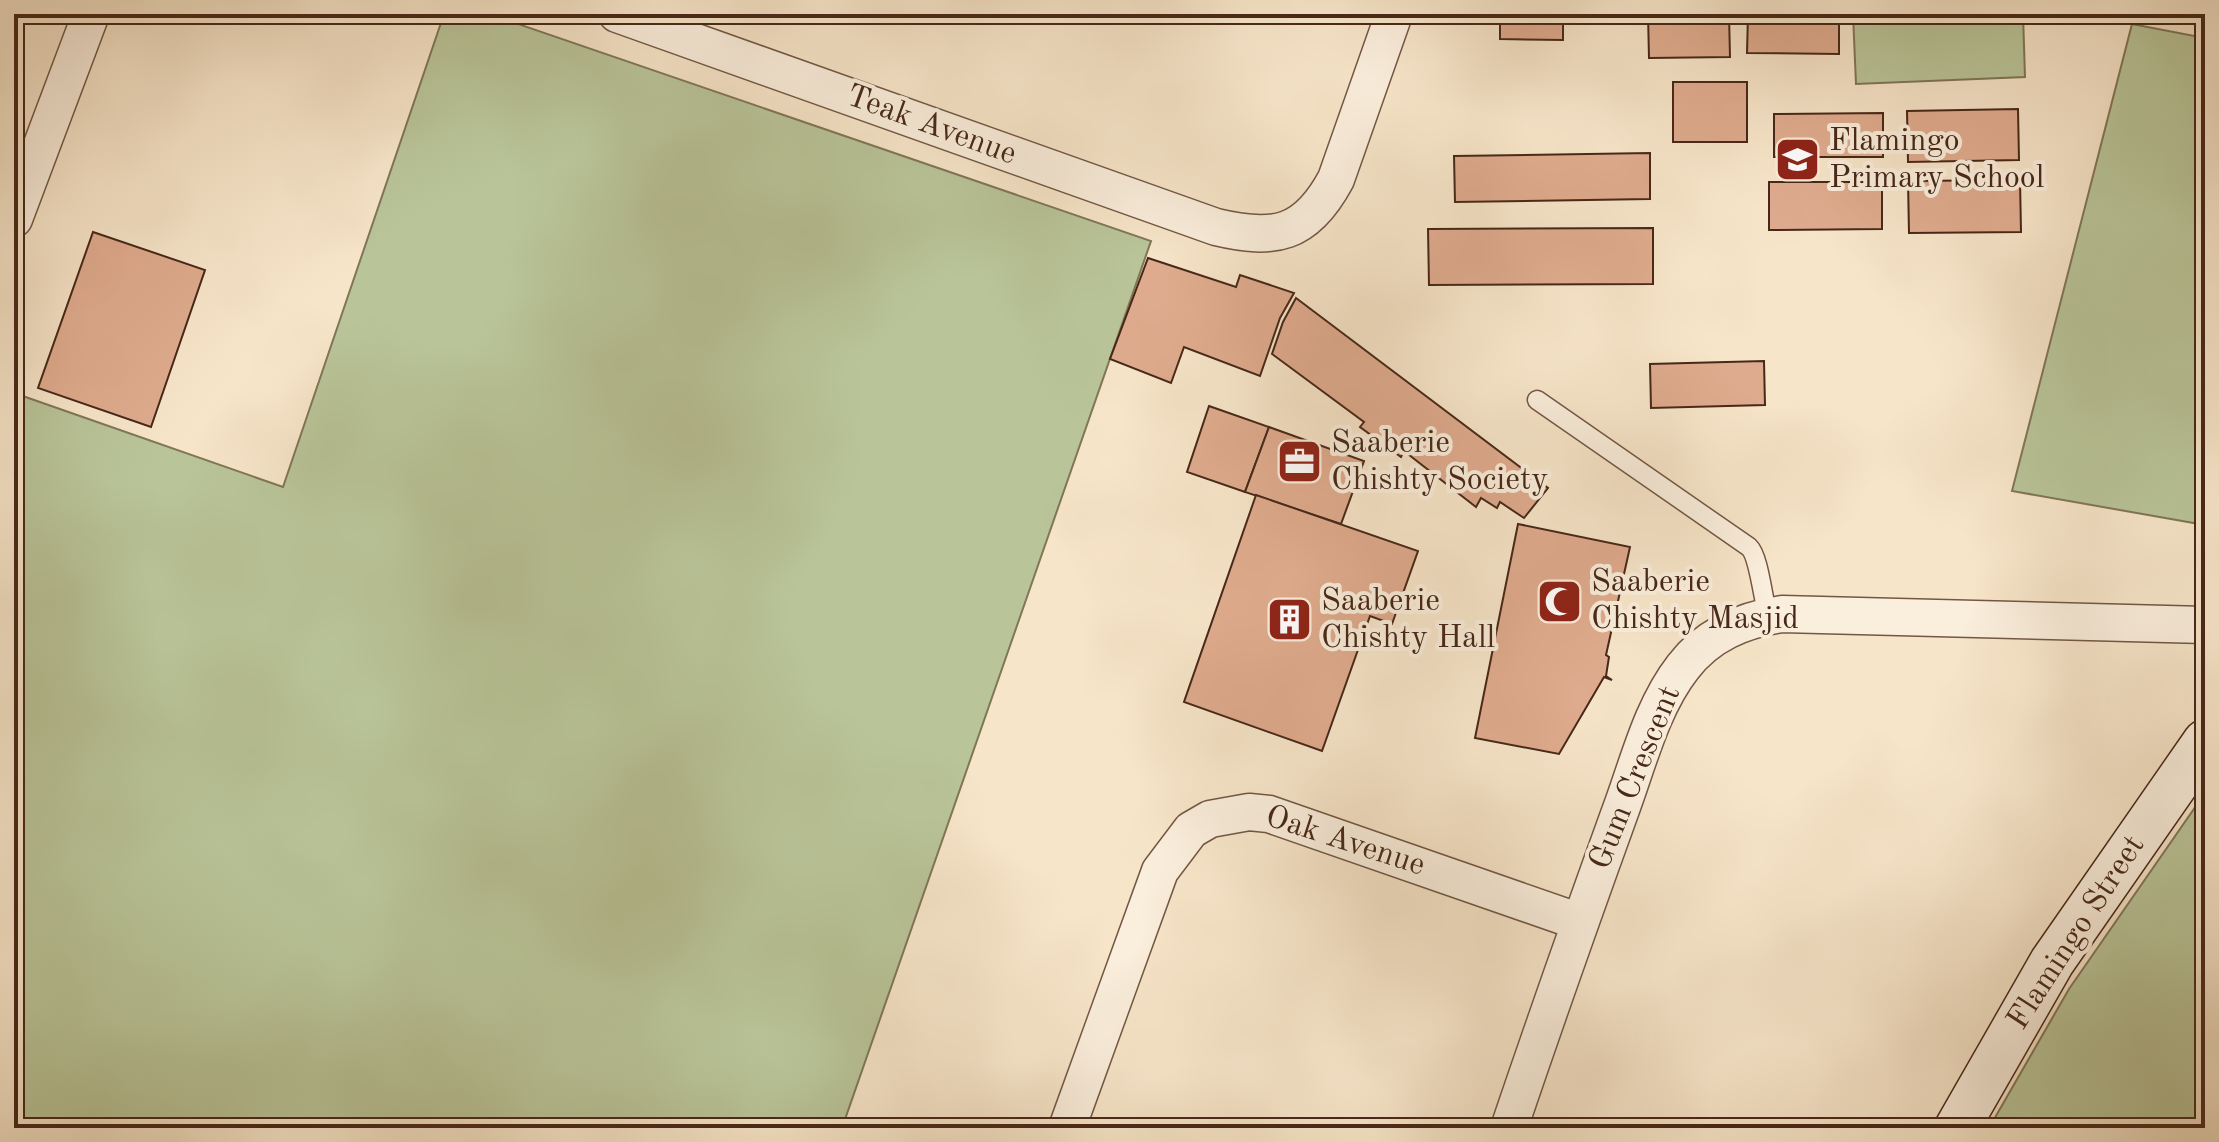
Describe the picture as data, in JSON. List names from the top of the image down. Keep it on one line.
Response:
{"streets":{"street":["Teak Avenue","Gum Crescent","Oak Avenue","Flamingo Street"]},"crossings":[["Gum Crescent","Oak Avenue"]],"places":{"school or university":["Flamingo Primary School"],"office":["Saaberie Chishty Society"],"mosque":["Saaberie Chishty Masjid"],"building":["Saaberie Chishty Hall"]}}
